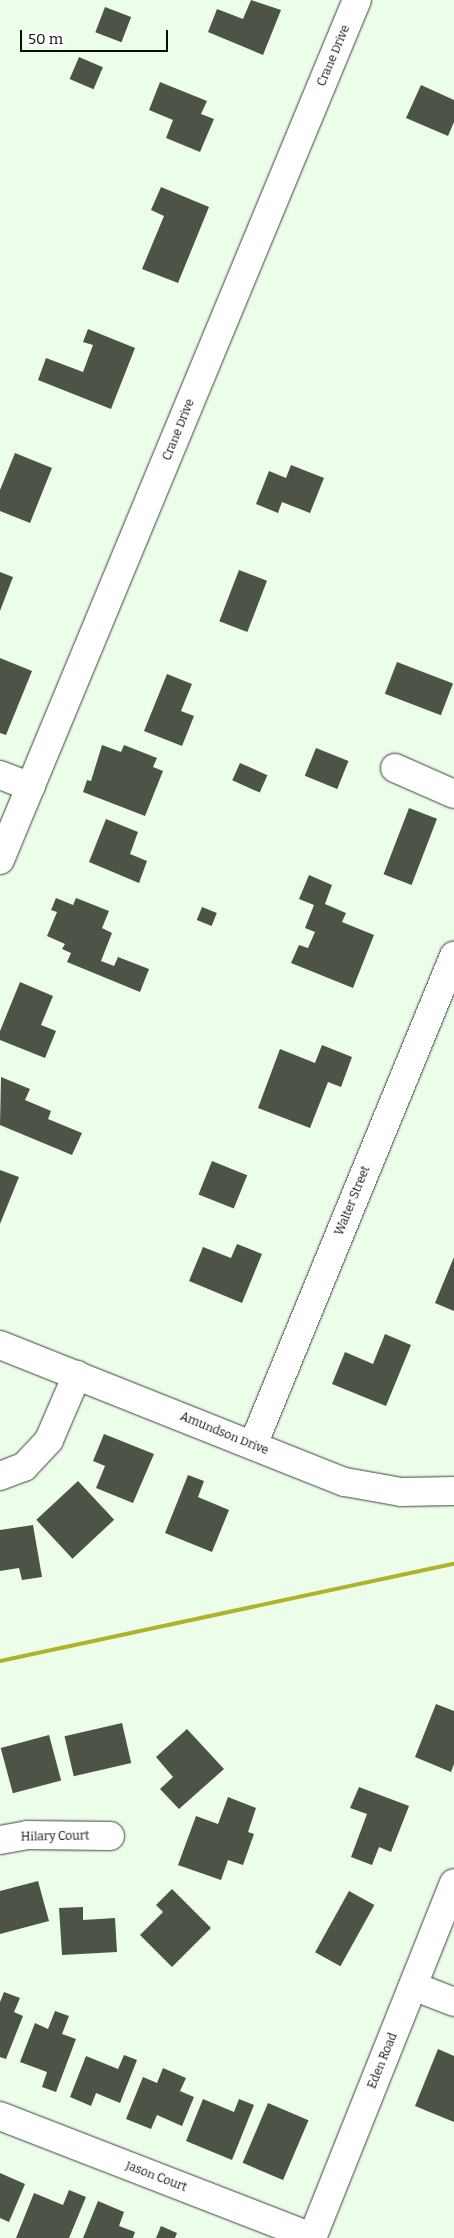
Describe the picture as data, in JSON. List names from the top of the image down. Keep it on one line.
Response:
{"streets":{"street":["Crane Drive","Walter Street","Amundson Drive","Hilary Court","Eden Road","Jason Court"]},"crossings":[["Walter Street","Amundson Drive"],["Eden Road","Jason Court"]],"scale_bar":"50 m"}
